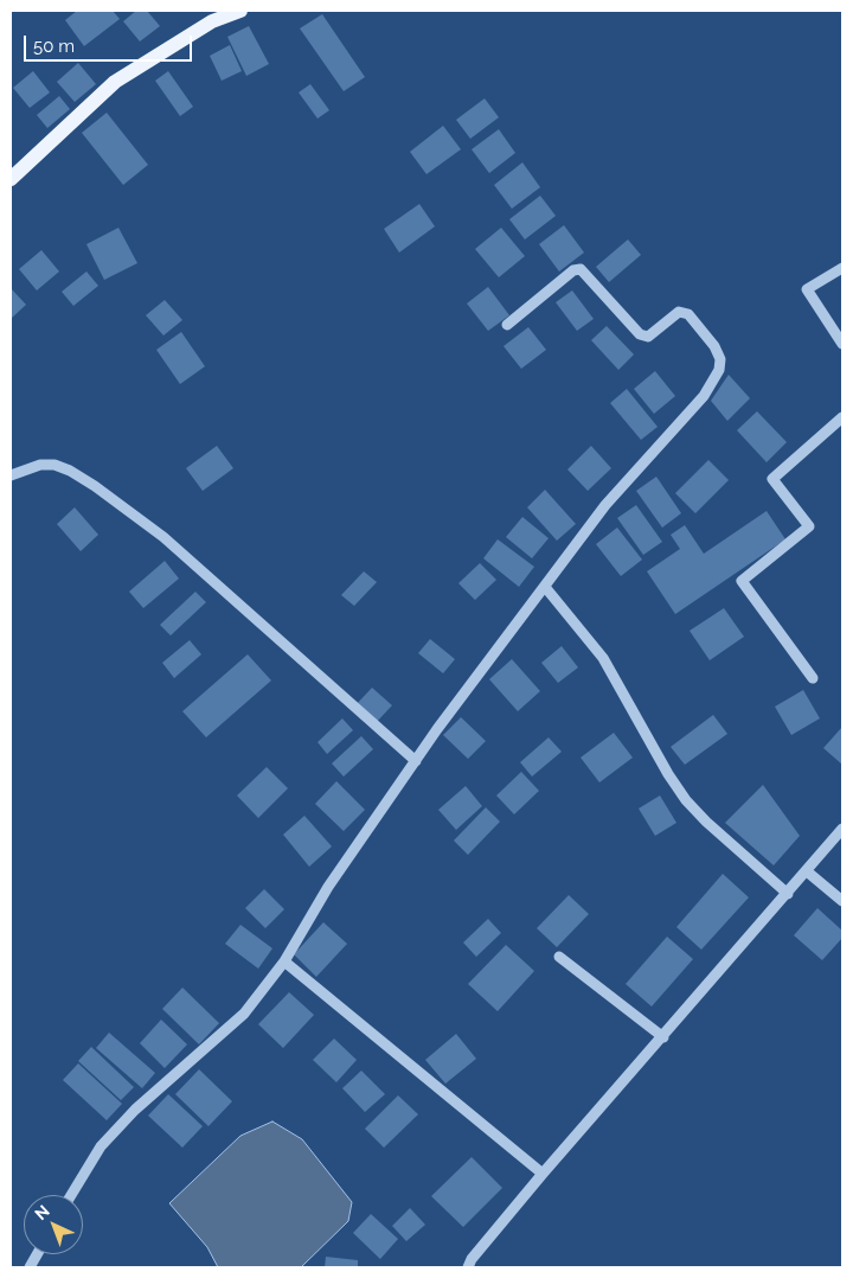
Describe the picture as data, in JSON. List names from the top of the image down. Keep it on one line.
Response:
{"scale_bar":"50 m","north":"top left"}
